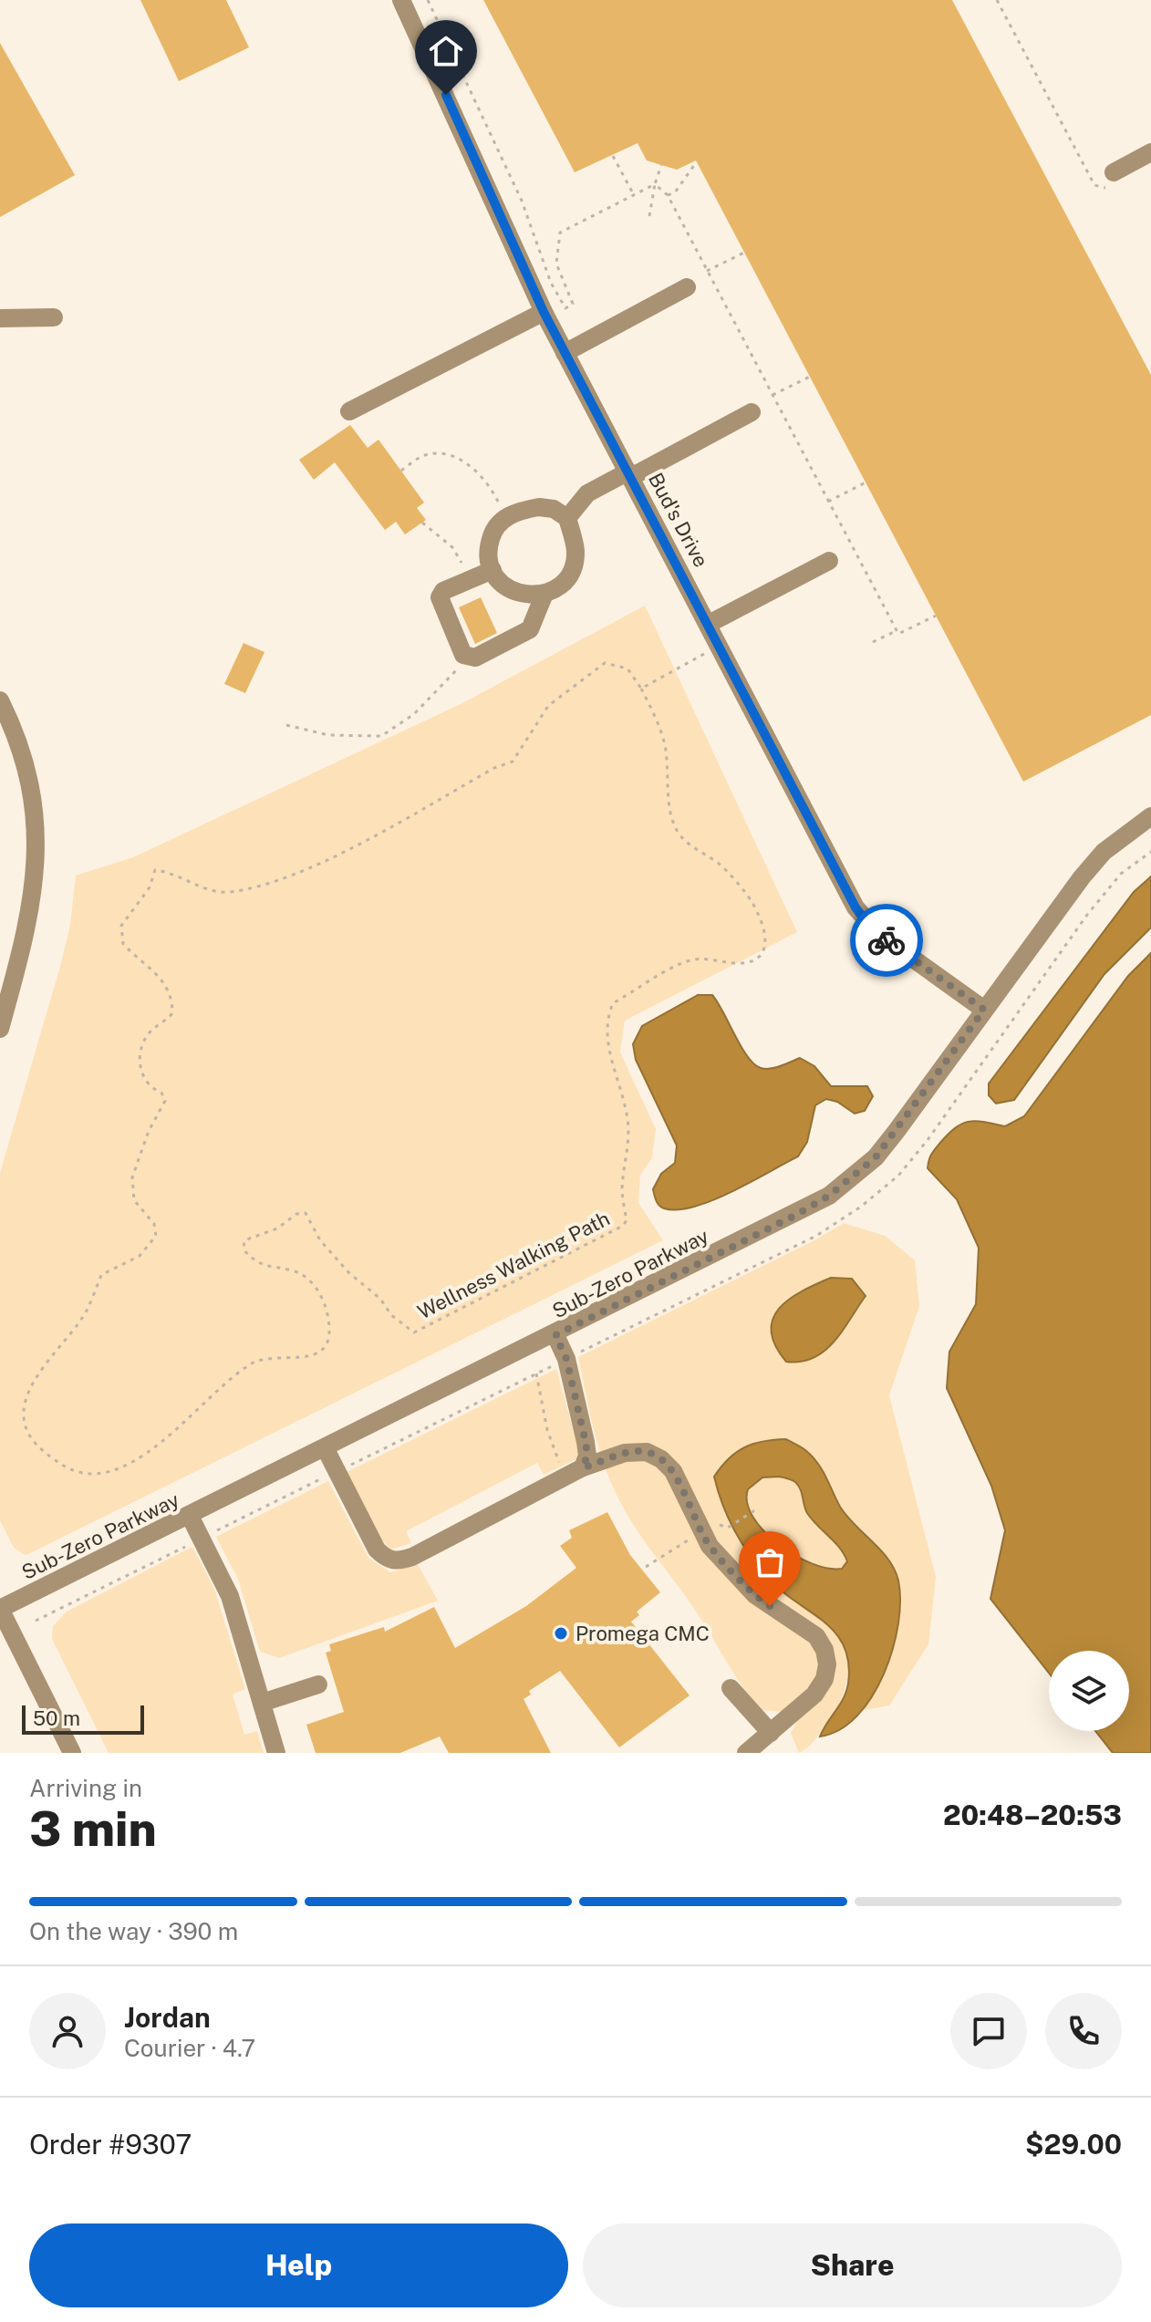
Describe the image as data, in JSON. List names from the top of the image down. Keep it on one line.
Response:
{"streets":{"street":["Bud's Drive","Sub-Zero Parkway"],"path":["Wellness Walking Path"]},"crossings":[["Bud's Drive","Sub-Zero Parkway"]],"places":["Promega CMC"],"scale_bar":"50 m","page":{"scale":"50 m","heading":["3 min","Arriving in","20:48–20:53"],"panel":["Jordan","Courier · 4.7","Order #9307","$29.00"],"bar":"On the way · 390 m","buttons":["Help","Share"]}}
